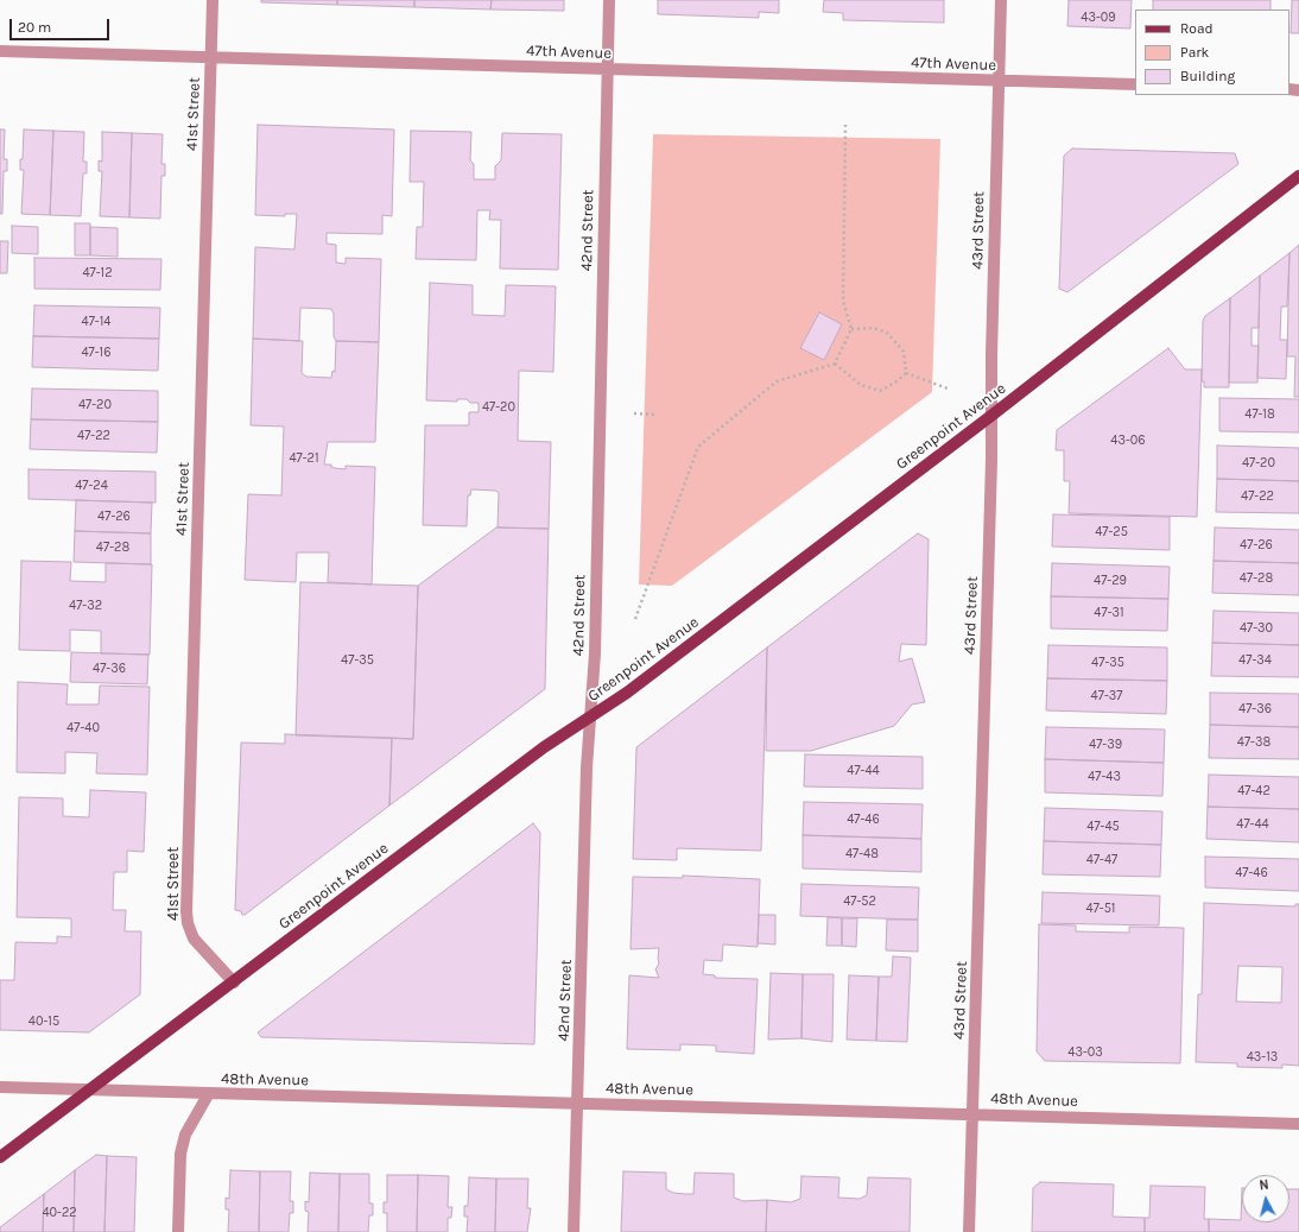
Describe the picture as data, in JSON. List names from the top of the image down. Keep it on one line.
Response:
{"streets":{"main road":["Greenpoint Avenue"],"street":["47th Avenue","41st Street","42nd Street","43rd Street","48th Avenue"]},"crossings":[["47th Avenue","41st Street"],["47th Avenue","42nd Street"],["47th Avenue","43rd Street"],["41st Street","Greenpoint Avenue"],["42nd Street","Greenpoint Avenue"],["42nd Street","48th Avenue"],["43rd Street","Greenpoint Avenue"],["43rd Street","48th Avenue"],["Greenpoint Avenue","48th Avenue"]],"house_numbers":["43-09","47-12","47-14","47-16","47-20","47-20","47-18","47-22","43-06","47-21","47-20","47-24","47-22","47-26","47-25","47-26","47-28","47-28","47-29","47-32","47-31","47-30","47-35","47-34","47-35","47-36","47-37","47-36","47-40","47-38","47-39","47-44","47-43","47-42","47-46","47-44","47-45","47-48","47-47","47-46","47-52","47-51","40-15","43-03","43-13","40-22"],"legend":["Road","Park","Building"],"scale_bar":"20 m","north":"top"}
